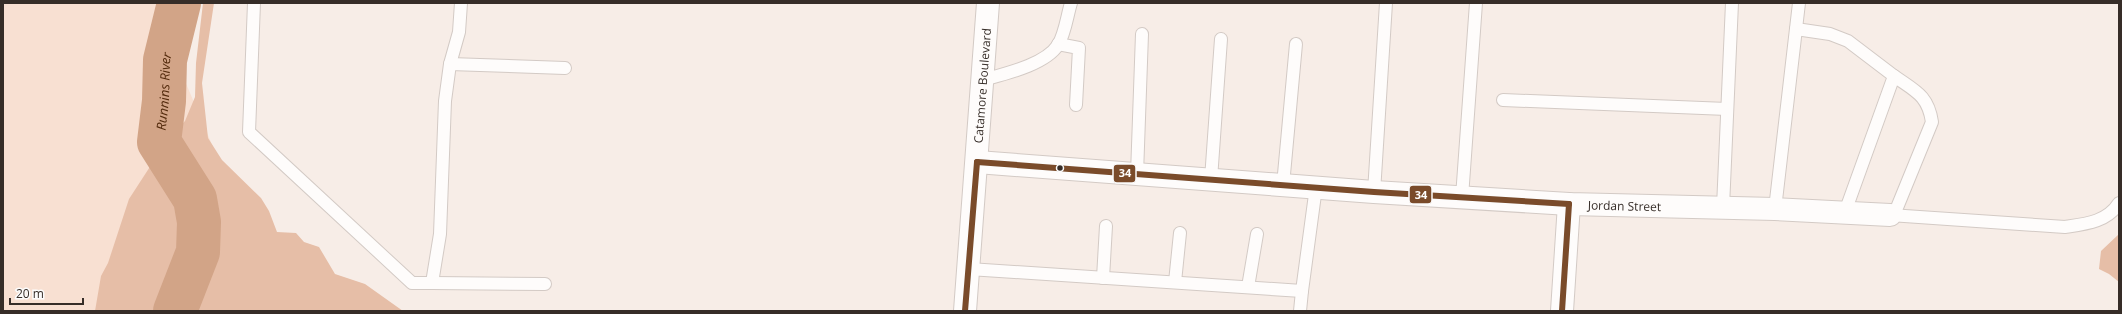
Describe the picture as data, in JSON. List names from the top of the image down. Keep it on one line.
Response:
{"streets":{"street":["Catamore Boulevard","Jordan Street"]},"crossings":[["Catamore Boulevard","Jordan Street"]],"water":["Runnins River"],"lines":["transit line 34"],"scale_bar":"20 m"}
